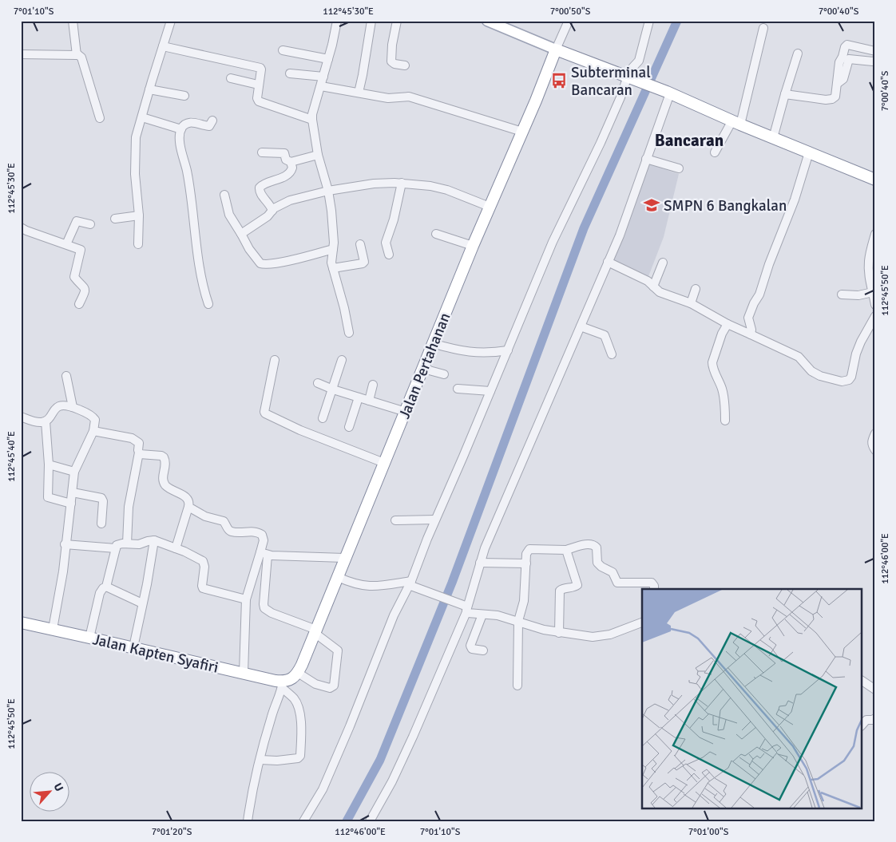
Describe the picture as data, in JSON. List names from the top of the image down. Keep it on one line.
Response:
{"streets":{"highway":["Jalan Pertahanan","Jalan Kapten Syafiri"]},"crossings":[["Jalan Pertahanan","Jalan Kapten Syafiri"]],"districts":["Bancaran"],"places":{"bus stop":["Subterminal Bancaran"],"school or university":["SMPN 6 Bangkalan"]},"north":"top right","coordinates":["7°01'10\"S","112°45'30\"E","7°00'50\"S","7°00'40\"S","112°45'50\"E","112°45'40\"E","112°46'00\"E","7°01'20\"S","7°01'00\"S"]}
